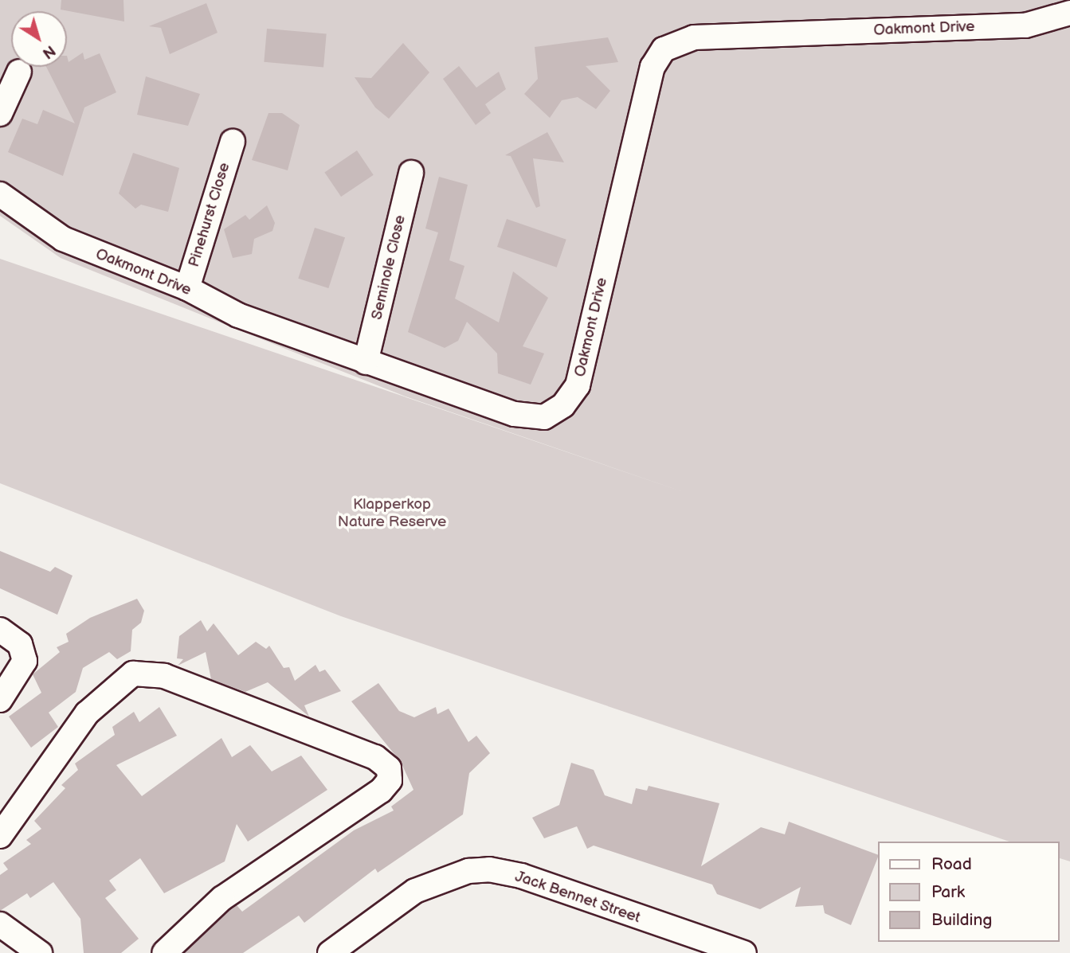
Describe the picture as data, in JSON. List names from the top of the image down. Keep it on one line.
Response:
{"streets":{"street":["Oakmont Drive","Pinehurst Close","Seminole Close","Jack Bennet Street"]},"crossings":[["Oakmont Drive","Pinehurst Close"],["Oakmont Drive","Seminole Close"]],"parks":["Klapperkop Nature Reserve"],"legend":["Road","Park","Building"],"north":"bottom right"}
